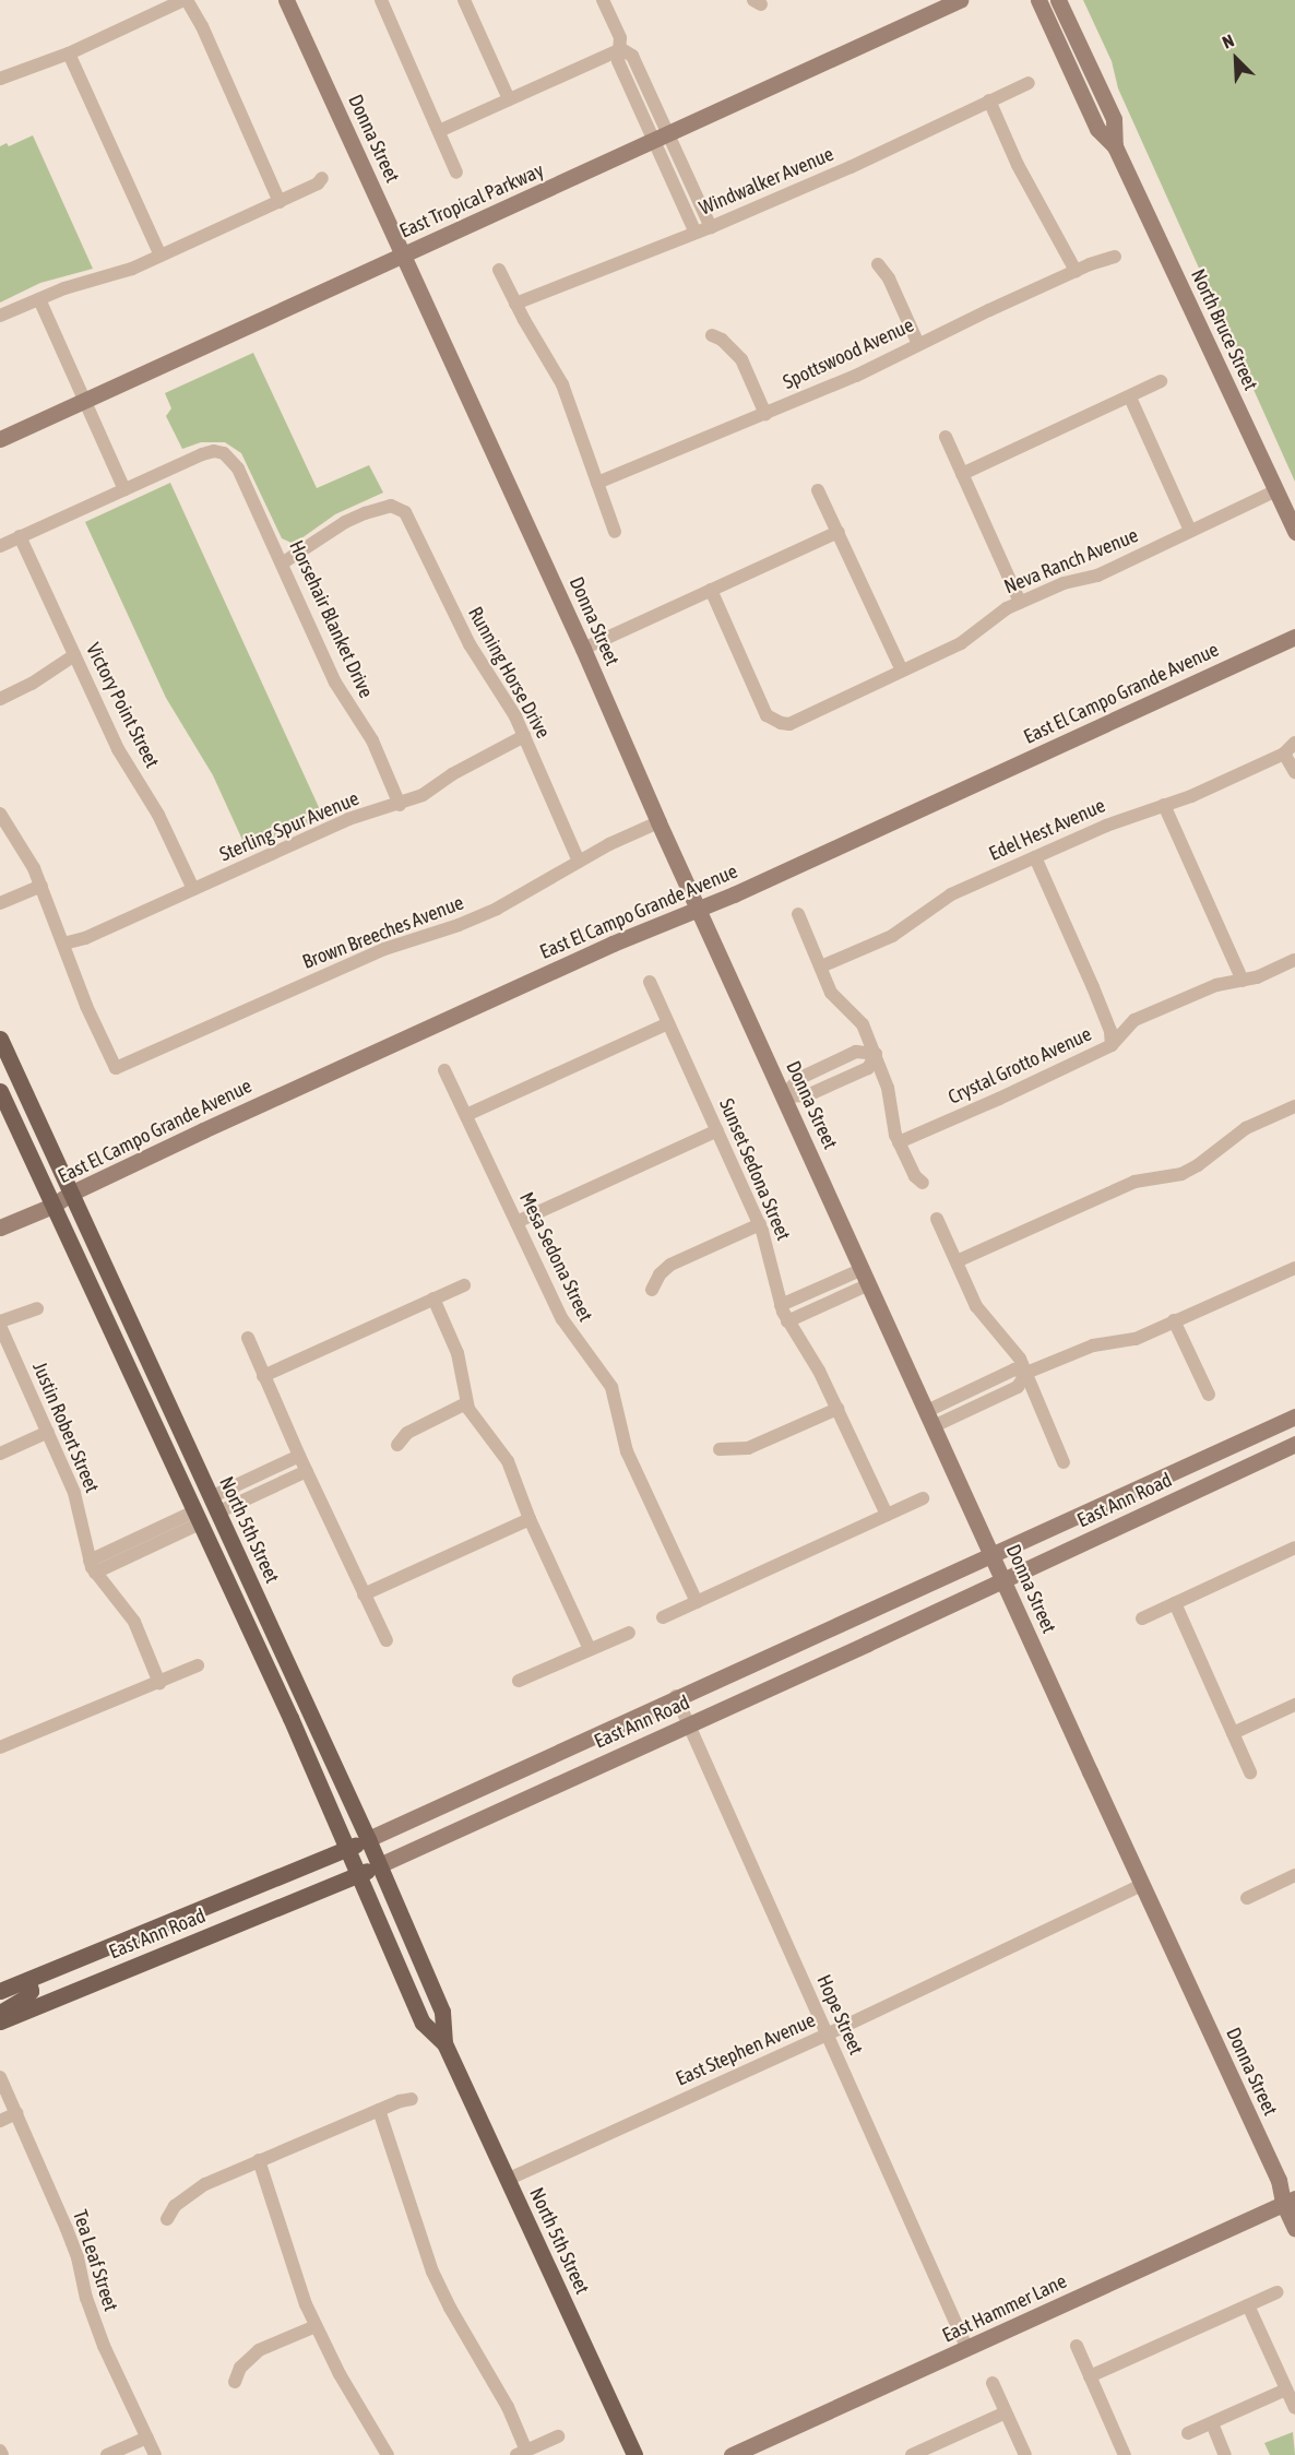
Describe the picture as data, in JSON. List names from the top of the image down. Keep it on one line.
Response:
{"streets":{"main road":["East Ann Road","North 5th Street"],"street":["Donna Street","Windwalker Avenue","East Tropical Parkway","North Bruce Street","Spottswood Avenue","Neva Ranch Avenue","Horsehair Blanket Drive","Running Horse Drive","East El Campo Grande Avenue","Victory Point Street","Sterling Spur Avenue","Edel Hest Avenue","Brown Breeches Avenue","Crystal Grotto Avenue","Sunset Sedona Street","Mesa Sedona Street","Justin Robert Street","Hope Street","East Stephen Avenue","Tea Leaf Street","East Hammer Lane"]},"crossings":[["Donna Street","East Tropical Parkway"],["Donna Street","East El Campo Grande Avenue"],["Donna Street","Brown Breeches Avenue"],["Donna Street","East Ann Road"],["Donna Street","East Stephen Avenue"],["Donna Street","East Hammer Lane"],["North Bruce Street","Neva Ranch Avenue"],["Horsehair Blanket Drive","Running Horse Drive"],["Horsehair Blanket Drive","Sterling Spur Avenue"],["Running Horse Drive","Sterling Spur Avenue"],["Running Horse Drive","Brown Breeches Avenue"],["East El Campo Grande Avenue","North 5th Street"],["Victory Point Street","Sterling Spur Avenue"],["Sterling Spur Avenue","Brown Breeches Avenue"],["East Ann Road","North 5th Street"],["East Ann Road","Hope Street"],["North 5th Street","East Stephen Avenue"],["Hope Street","East Stephen Avenue"],["Hope Street","East Hammer Lane"]],"north":"top left"}
